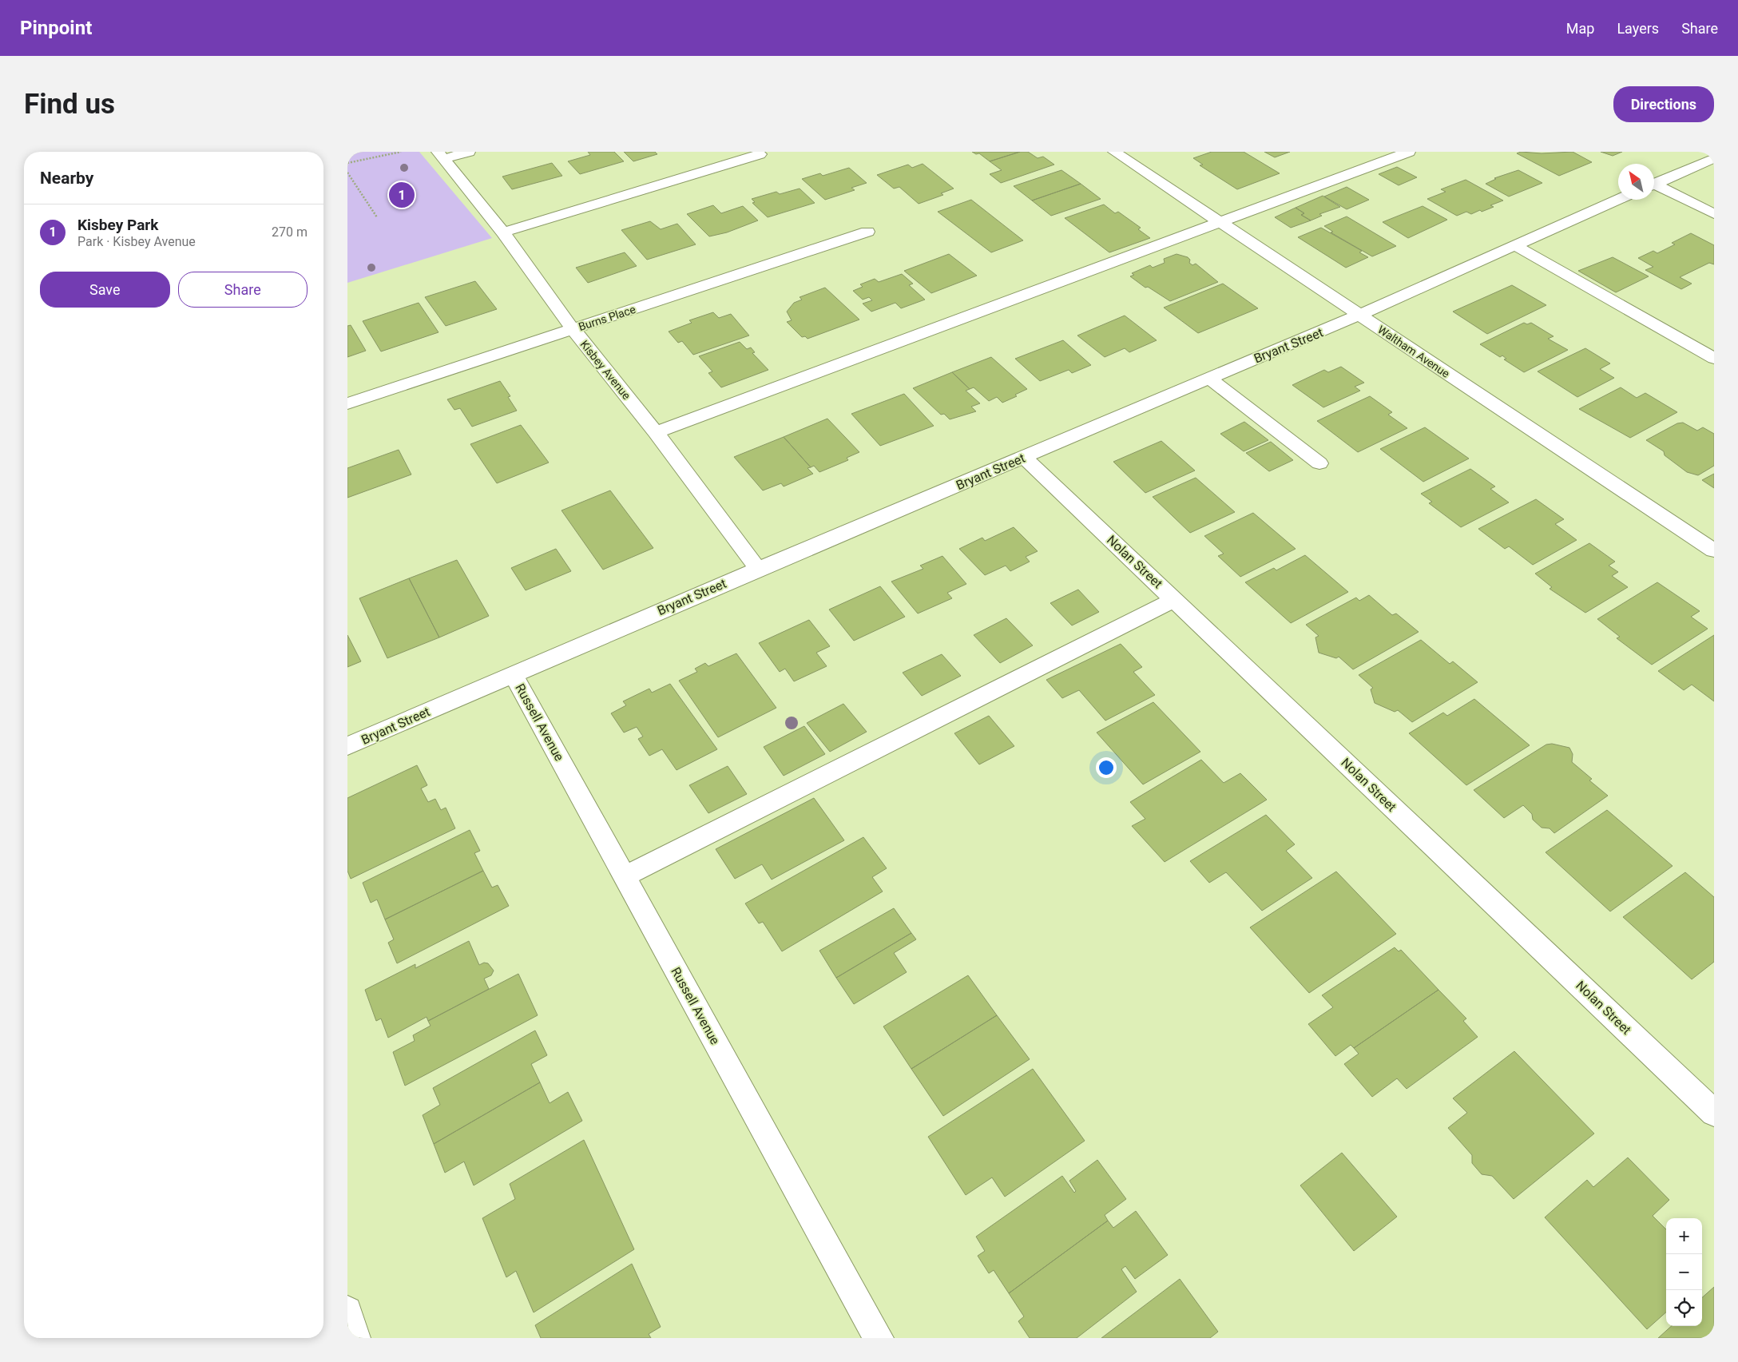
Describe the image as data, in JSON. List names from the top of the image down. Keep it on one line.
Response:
{"streets":{"street":["Burns Place","Bryant Street","Waltham Avenue","Kisbey Avenue","Nolan Street","Russell Avenue"]},"crossings":[["Burns Place","Kisbey Avenue"],["Bryant Street","Waltham Avenue"],["Bryant Street","Kisbey Avenue"],["Bryant Street","Nolan Street"],["Bryant Street","Russell Avenue"]],"north":"top left","page":{"header":"Pinpoint","nav":["Map","Layers","Share"],"buttons":["Directions",["Save","Share"]],"title":"Find us","heading":"Nearby","pins":"1","list":[{"mark":"1","name":"Kisbey Park","note":"Park · Kisbey Avenue","value":"270 m"}],"map_buttons":["+","−"]}}
